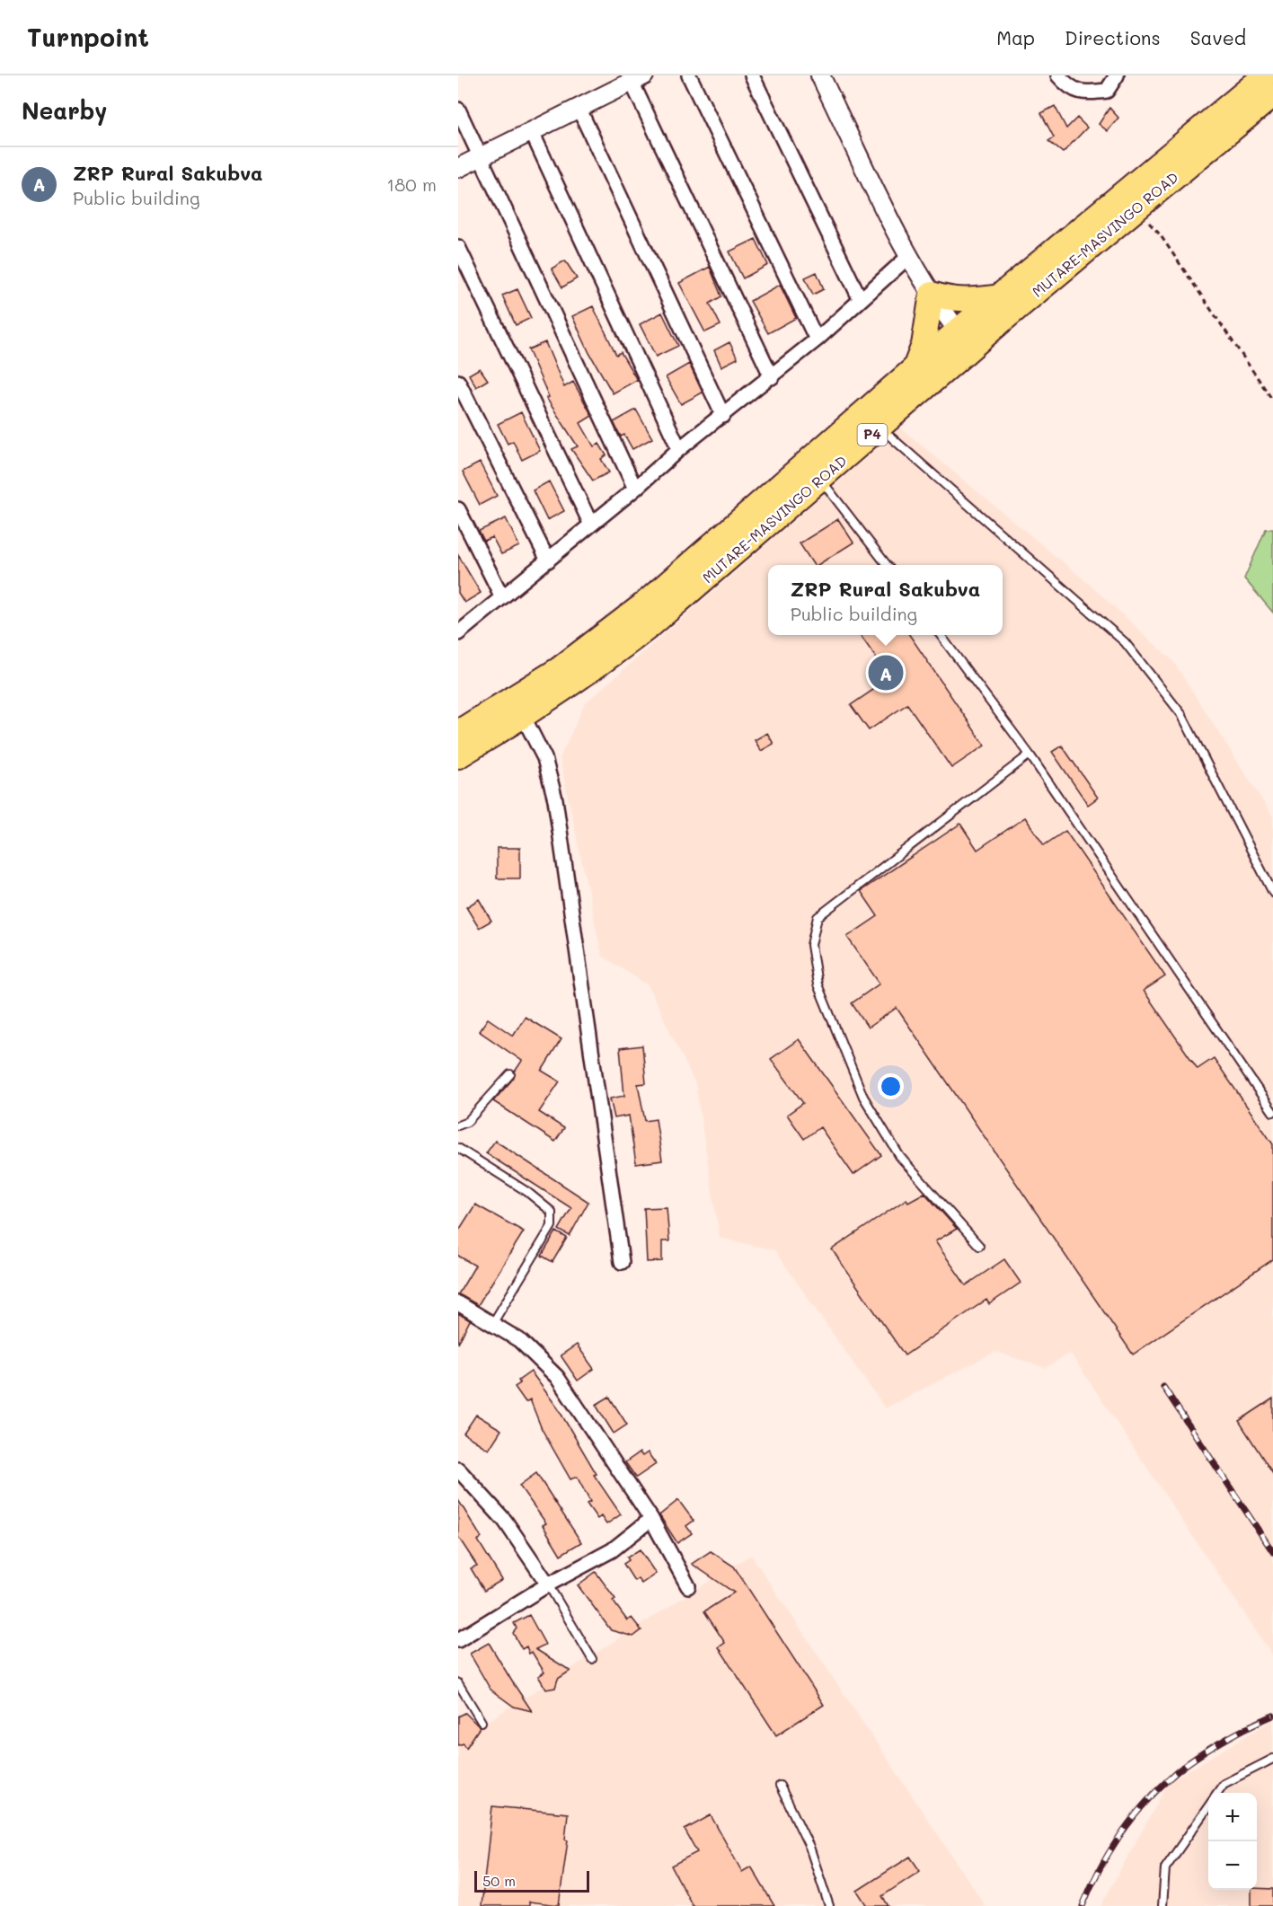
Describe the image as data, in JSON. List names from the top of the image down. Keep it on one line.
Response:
{"streets":{"highway":["MUTARE-MASVINGO ROAD","P4"]},"scale_bar":"50 m","page":{"header":"Turnpoint","nav":["Map","Directions","Saved"],"heading":"Nearby","list":[{"mark":"A","name":"ZRP Rural Sakubva","note":"Public building","value":"180 m"}],"popup":["ZRP Rural Sakubva","Public building"],"pins":"A","map_buttons":["+","−"],"scale":"50 m"}}
